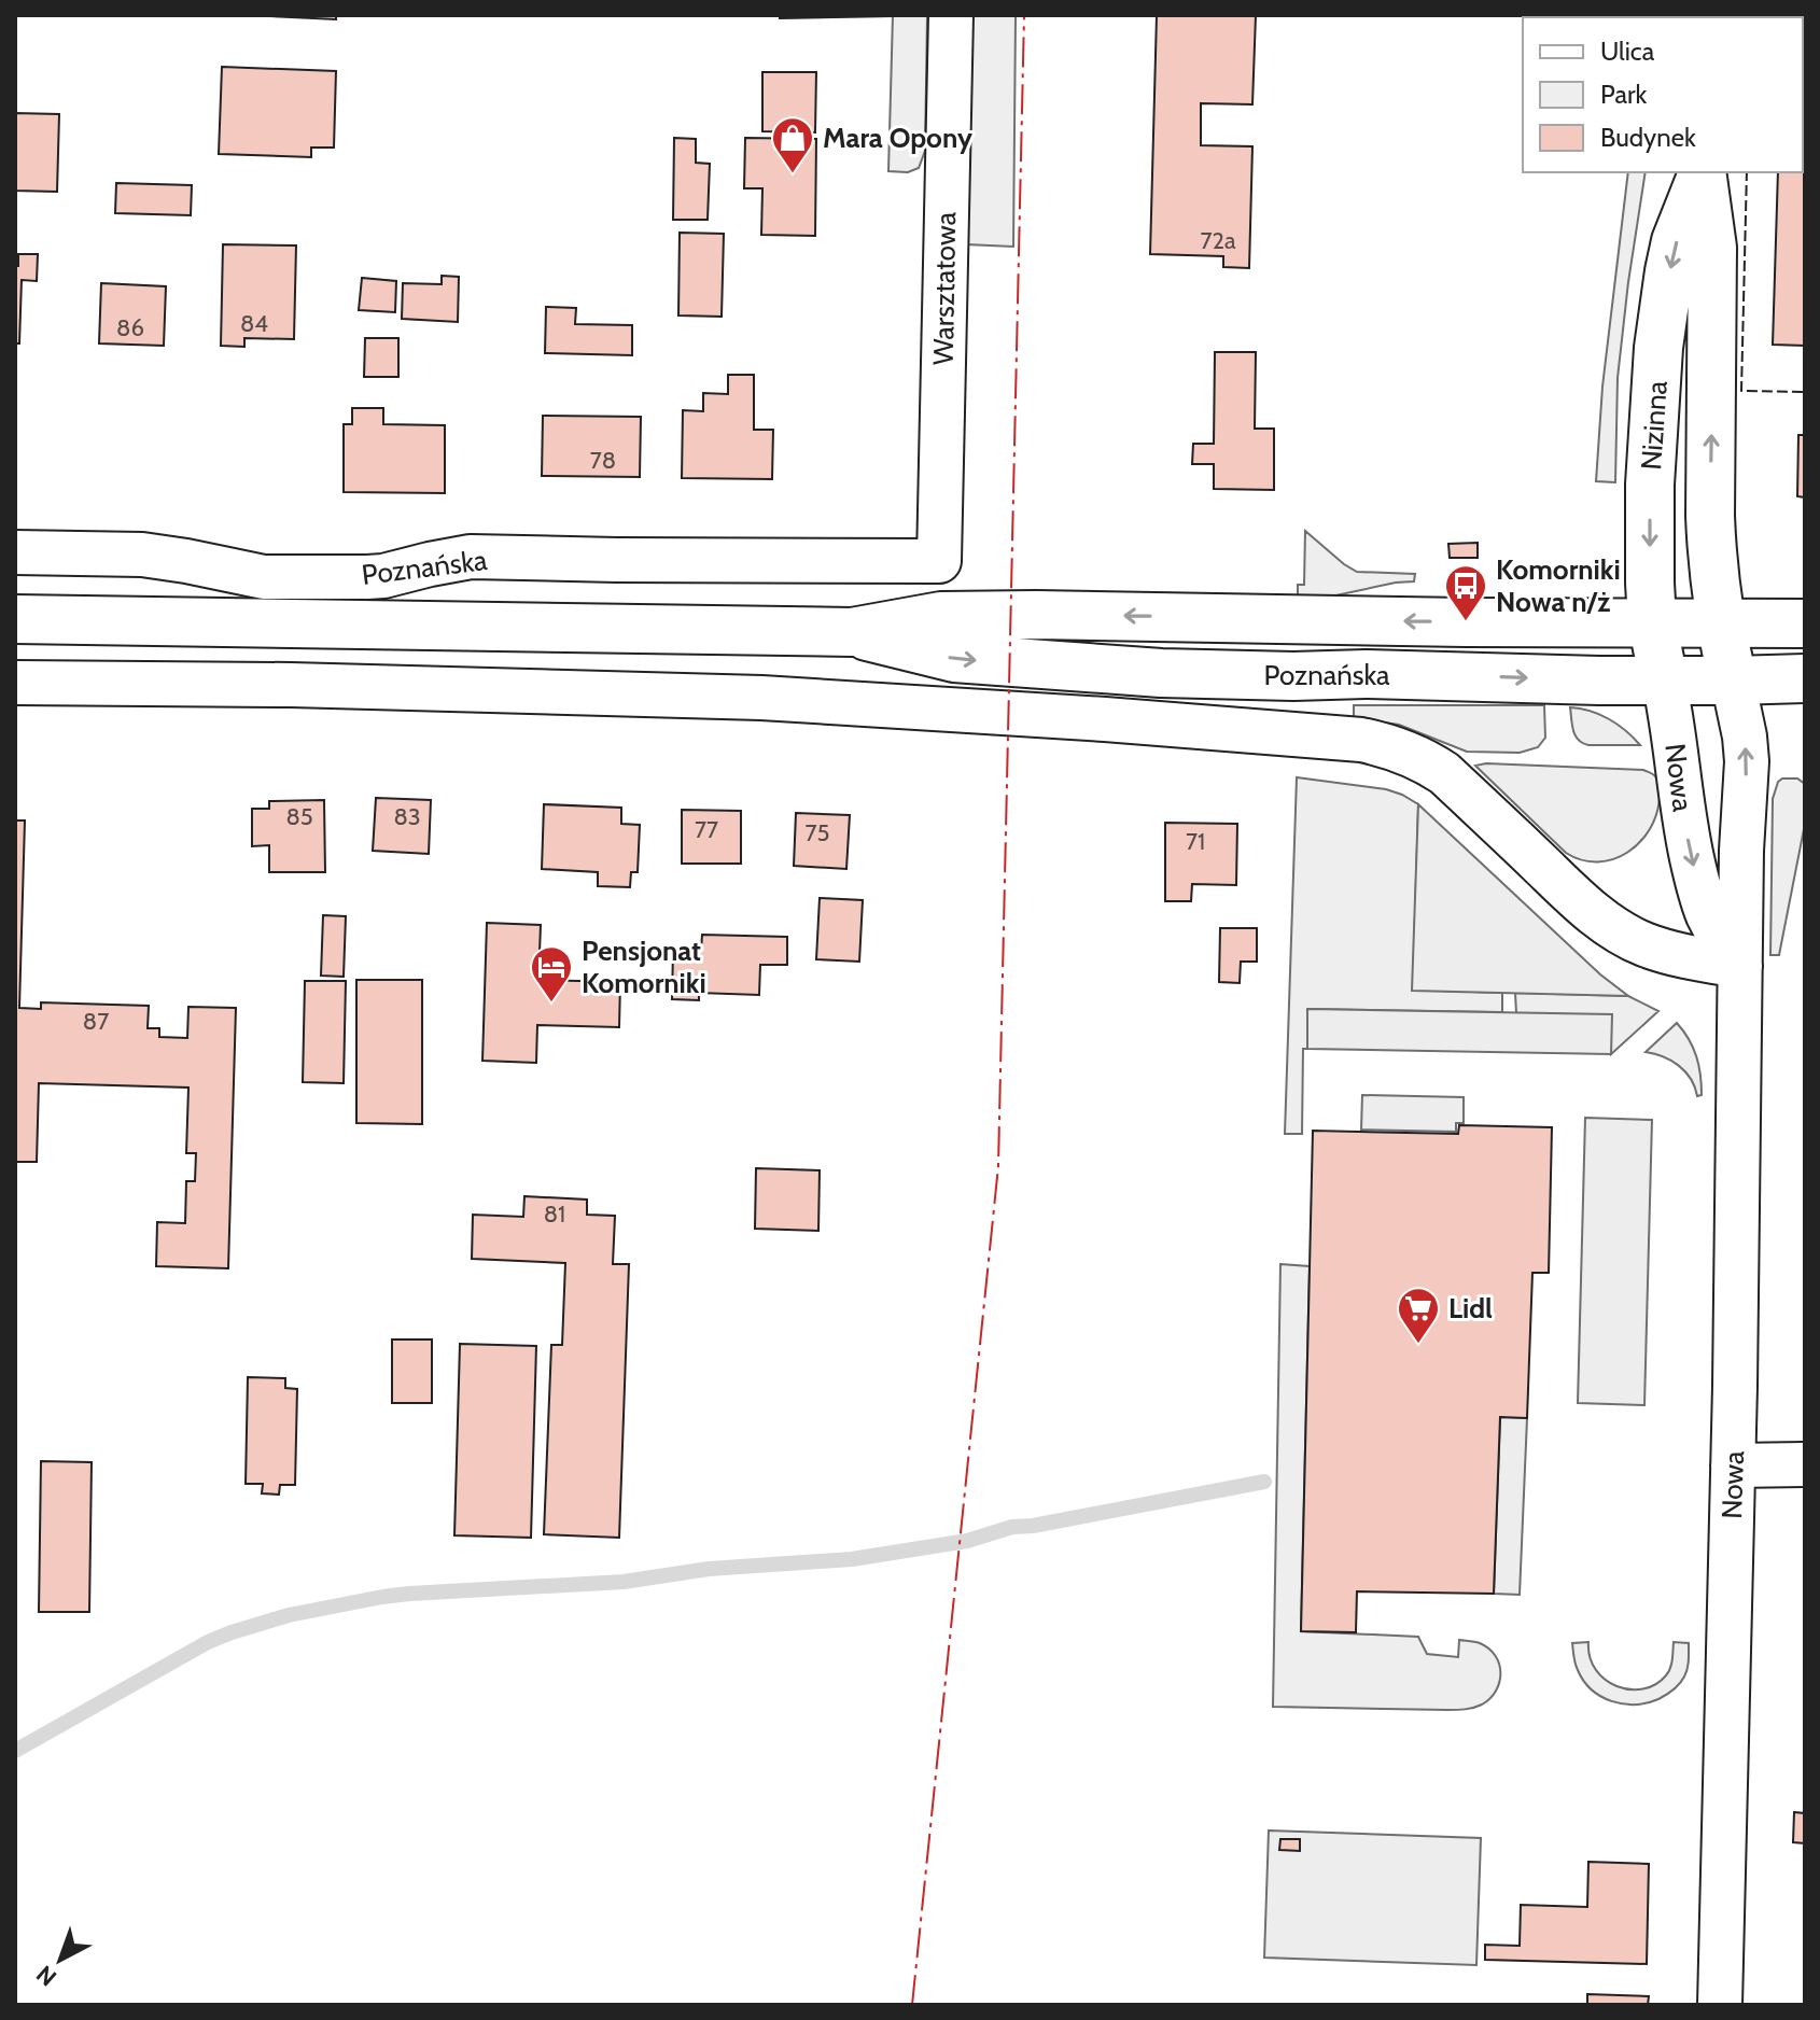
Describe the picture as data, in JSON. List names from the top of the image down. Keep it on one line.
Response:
{"streets":{"main road":["Nizinna","Poznańska"],"street":["Warsztatowa","Nowa"]},"crossings":[["Warsztatowa","Poznańska"],["Nizinna","Poznańska"],["Nizinna","Nowa"],["Poznańska","Nowa"]],"places":{"shop":["Mara Opony"],"bus stop":["Komorniki Nowa n/ż"],"hotel":["Pensjonat Komorniki"],"supermarket":["Lidl"]},"house_numbers":["72a","84","86","78","85","83","77","75","71","87","81"],"legend":["Ulica","Park","Budynek"],"north":"bottom left"}
